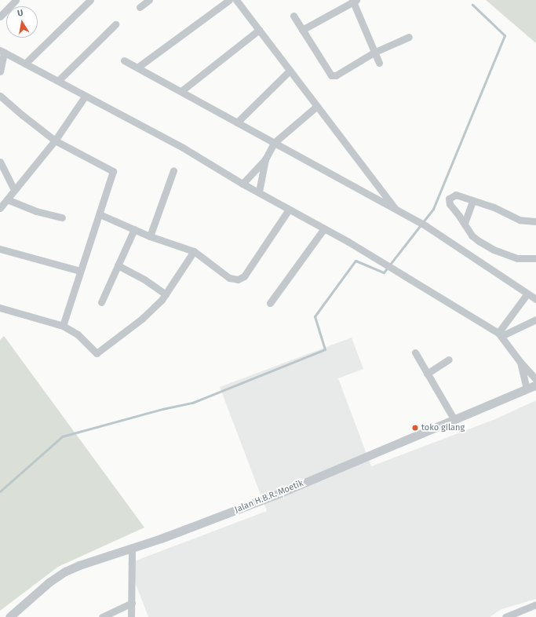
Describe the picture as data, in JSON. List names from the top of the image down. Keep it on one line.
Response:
{"streets":{"street":["Jalan H.B.R. Moetik"]},"places":["toko gilang"],"north":"top"}
